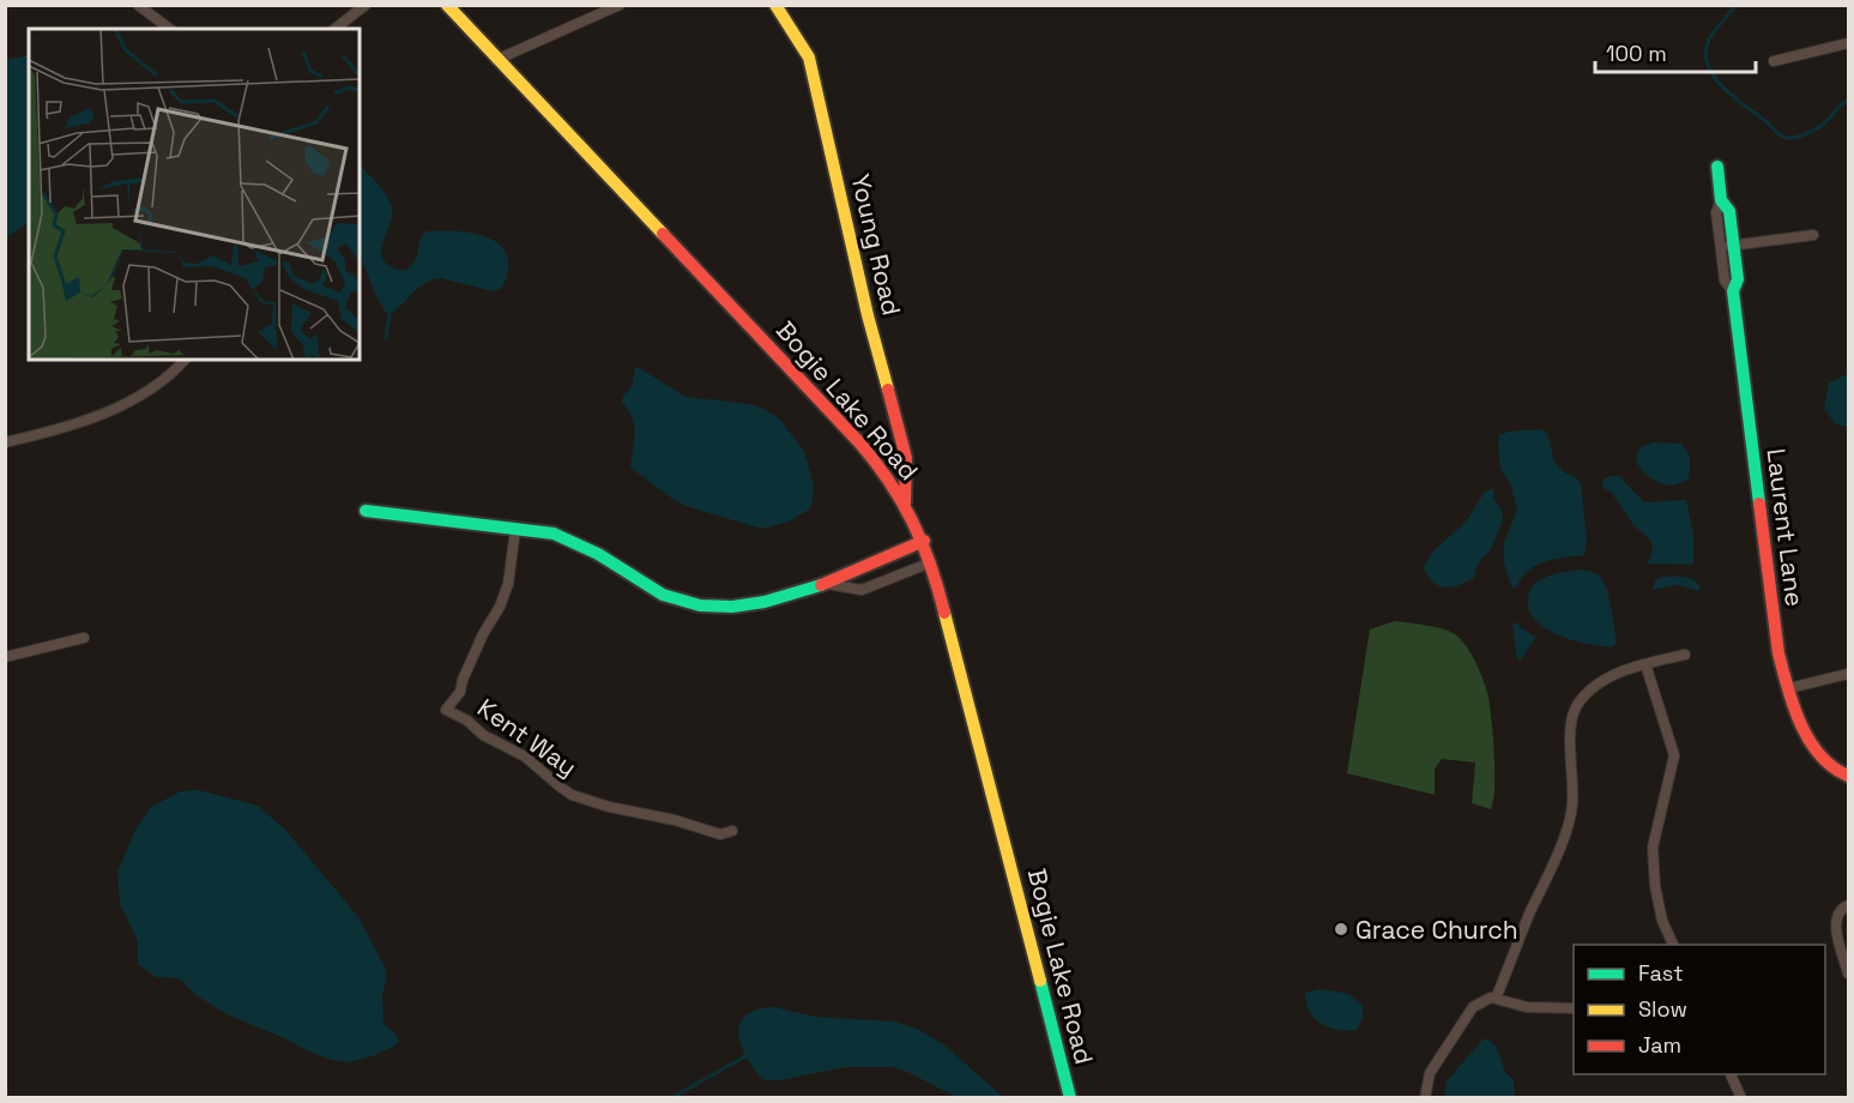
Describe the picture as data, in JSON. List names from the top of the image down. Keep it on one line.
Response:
{"streets":{"street":["Young Road","Bogie Lake Road","Laurent Lane","Kent Way"]},"crossings":[["Young Road","Bogie Lake Road"]],"places":["Grace Church"],"legend":["Fast","Slow","Jam"],"scale_bar":"100 m"}
